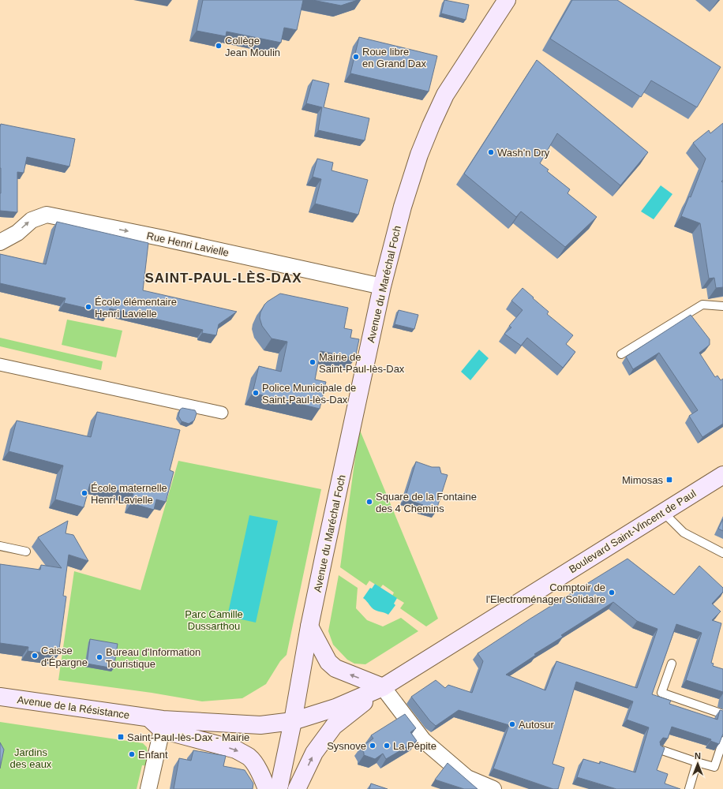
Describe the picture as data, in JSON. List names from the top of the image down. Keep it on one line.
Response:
{"streets":{"main road":["Avenue du Maréchal Foch","Boulevard Saint-Vincent de Paul","Avenue de la Résistance"],"street":["Rue Henri Lavielle"]},"crossings":[["Rue Henri Lavielle","Avenue du Maréchal Foch"],["Avenue du Maréchal Foch","Boulevard Saint-Vincent de Paul"],["Avenue du Maréchal Foch","Avenue de la Résistance"],["Boulevard Saint-Vincent de Paul","Avenue de la Résistance"]],"one_way":["Rue Henri Lavielle"],"districts":["SAINT-PAUL-LÈS-DAX"],"parks":["Parc Camille Dussarthou","Jardins des eaux"],"places":{"other":["Collège Jean Moulin","Roue libre en Grand Dax","Wash'n Dry","École élémentaire Henri Lavielle","Mairie de Saint-Paul-lès-Dax","Police Municipale de Saint-Paul-lès-Dax","École maternelle Henri Lavielle","Square de la Fontaine des 4 Chemins","Comptoir de l'Electroménager Solidaire","Caisse d'Épargne","Bureau d'Information Touristique","Autosur","Sysnove","La Pépite","Enfant"],"transit":["Mimosas","Saint-Paul-lès-Dax - Mairie"]},"north":"top"}
